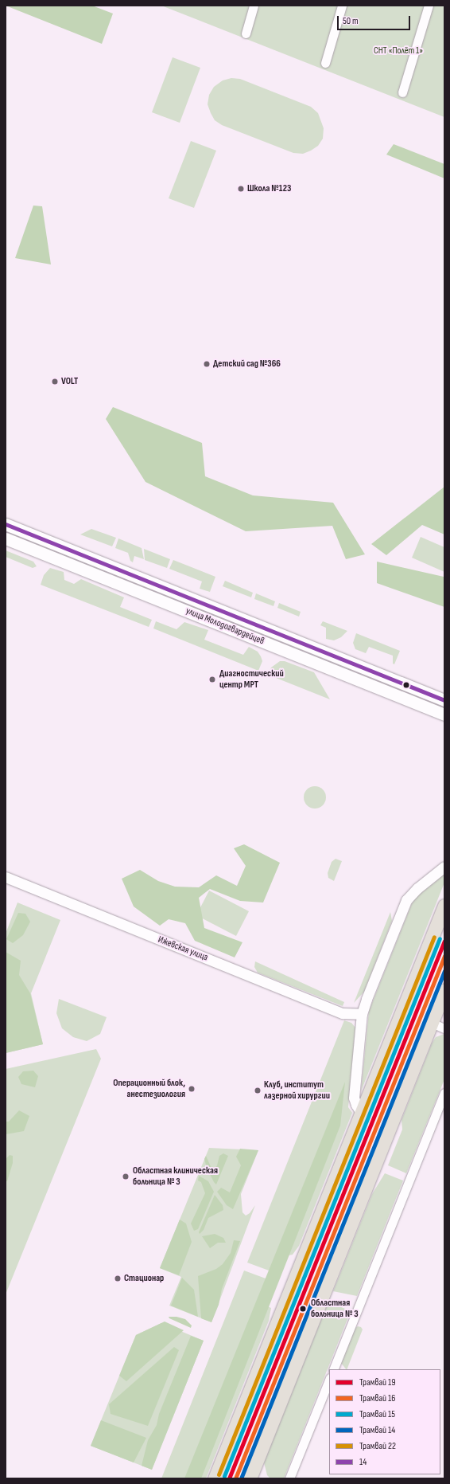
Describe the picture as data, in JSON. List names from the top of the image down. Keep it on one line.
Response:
{"streets":{"main road":["улица Молодогвардейцев"],"street":["Ижевская улица"]},"parks":["СНТ «Полёт 1»"],"places":["Школа №123","Детский сад №366","VOLT","Диагностический центр МРТ","Операционный блок, анестезиология","Клуб, институт лазерной хирургии","Областная клиническая больница № 3","Стационар","Областная больница № 3"],"lines":["transit line 14","tram line 22","tram line 15","tram line 19","tram line 16","tram line 14"],"legend":["Трамвай 19","Трамвай 16","Трамвай 15","Трамвай 14","Трамвай 22","14"],"scale_bar":"50 m"}
